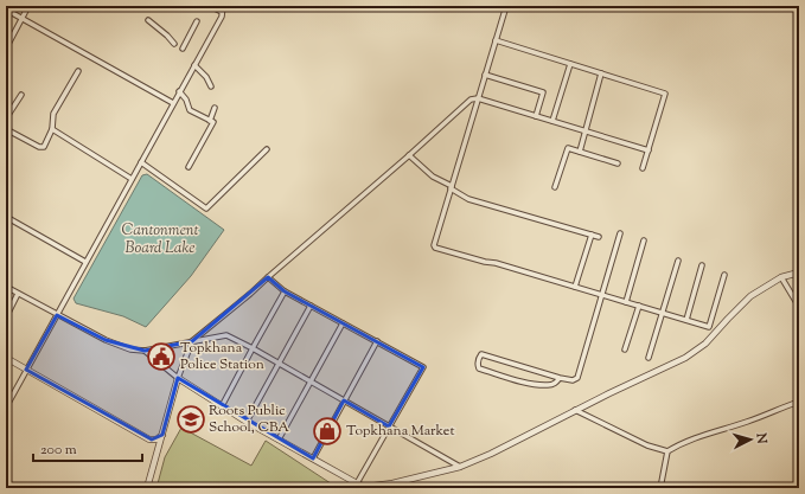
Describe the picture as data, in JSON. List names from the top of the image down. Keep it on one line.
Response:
{"water":["Cantonment Board Lake"],"places":{"public building":["Topkhana Police Station"],"school or university":["Roots Public School, CBA"],"shop":["Topkhana Market"]},"scale_bar":"200 m","north":"right"}
